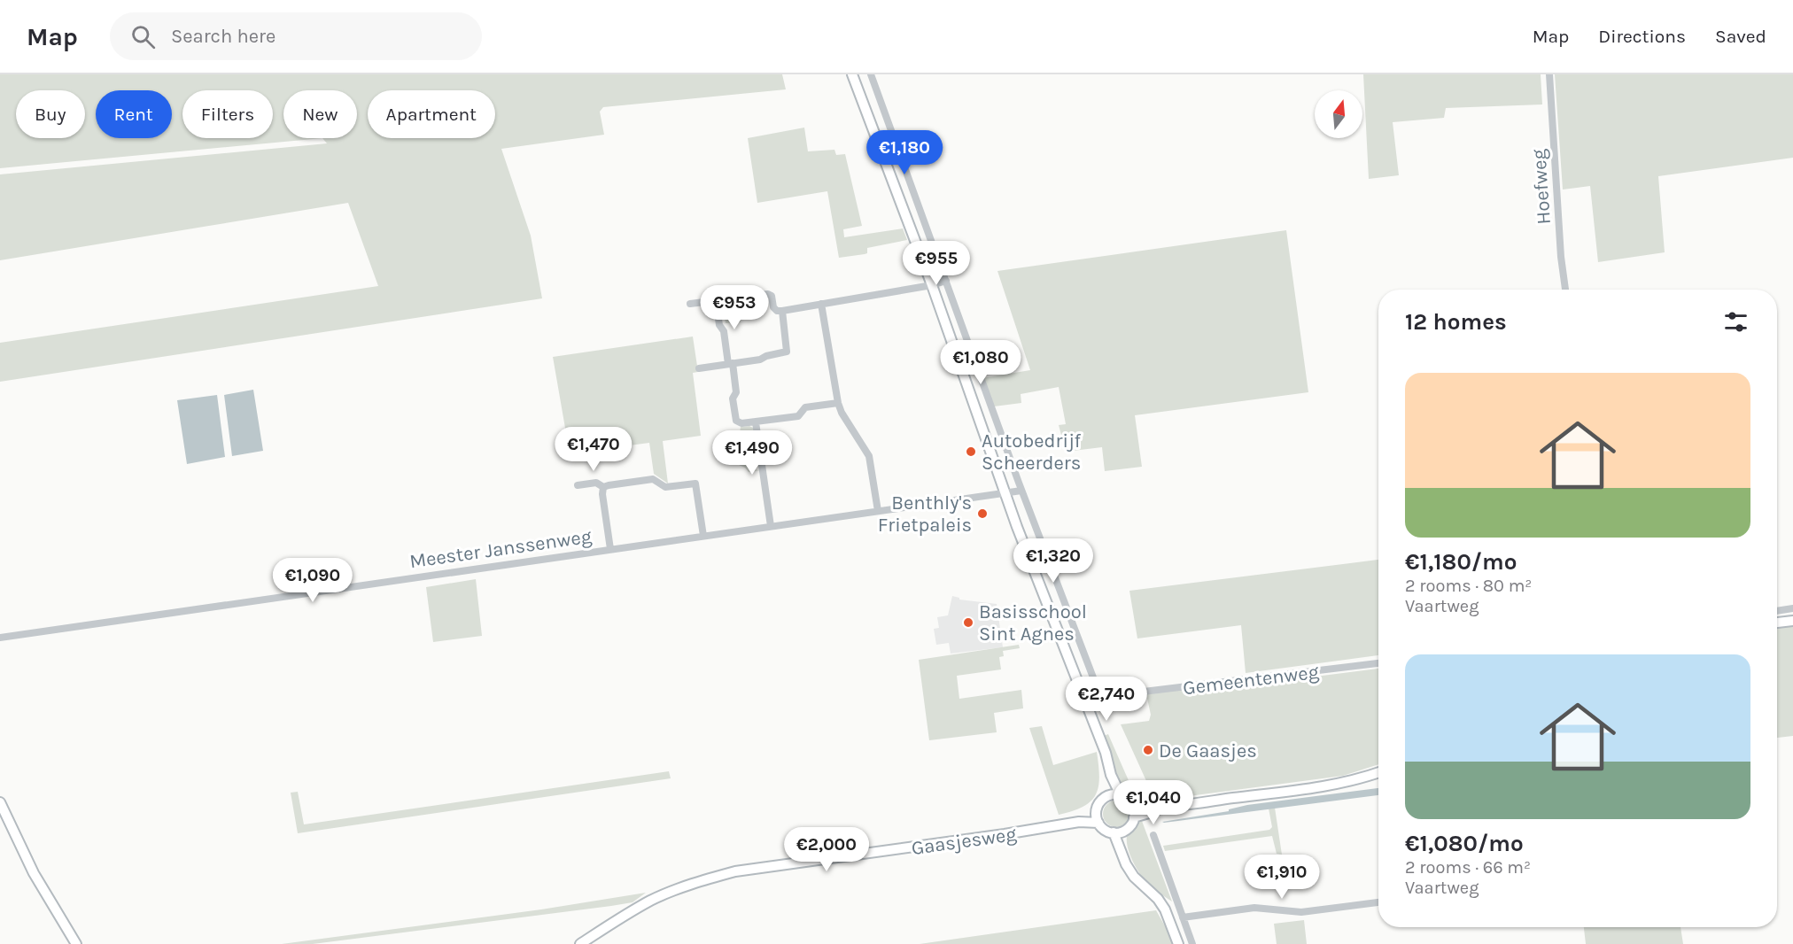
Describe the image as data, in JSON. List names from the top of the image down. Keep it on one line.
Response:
{"streets":{"street":["Hoefweg","Meester Janssenweg","Gemeentenweg","Gaasjesweg"]},"places":["Autobedrijf Scheerders","Benthly's Frietpaleis","Basisschool Sint Agnes","De Gaasjes"],"north":"top","page":{"header":"Map","search":"Search here","nav":["Map","Directions","Saved"],"chip":["Buy","Rent","Filters","New","Apartment"],"price":["€1,180","€955","€953","€1,080","€1,470","€1,490","€1,320","€1,090","€2,740","€1,040","€2,000","€1,910"],"heading":"12 homes","list":[{"name":"€1,180/mo","note":"2 rooms · 80 m² · Vaartweg"},{"name":"€1,080/mo","note":"2 rooms · 66 m² · Vaartweg"}]}}
